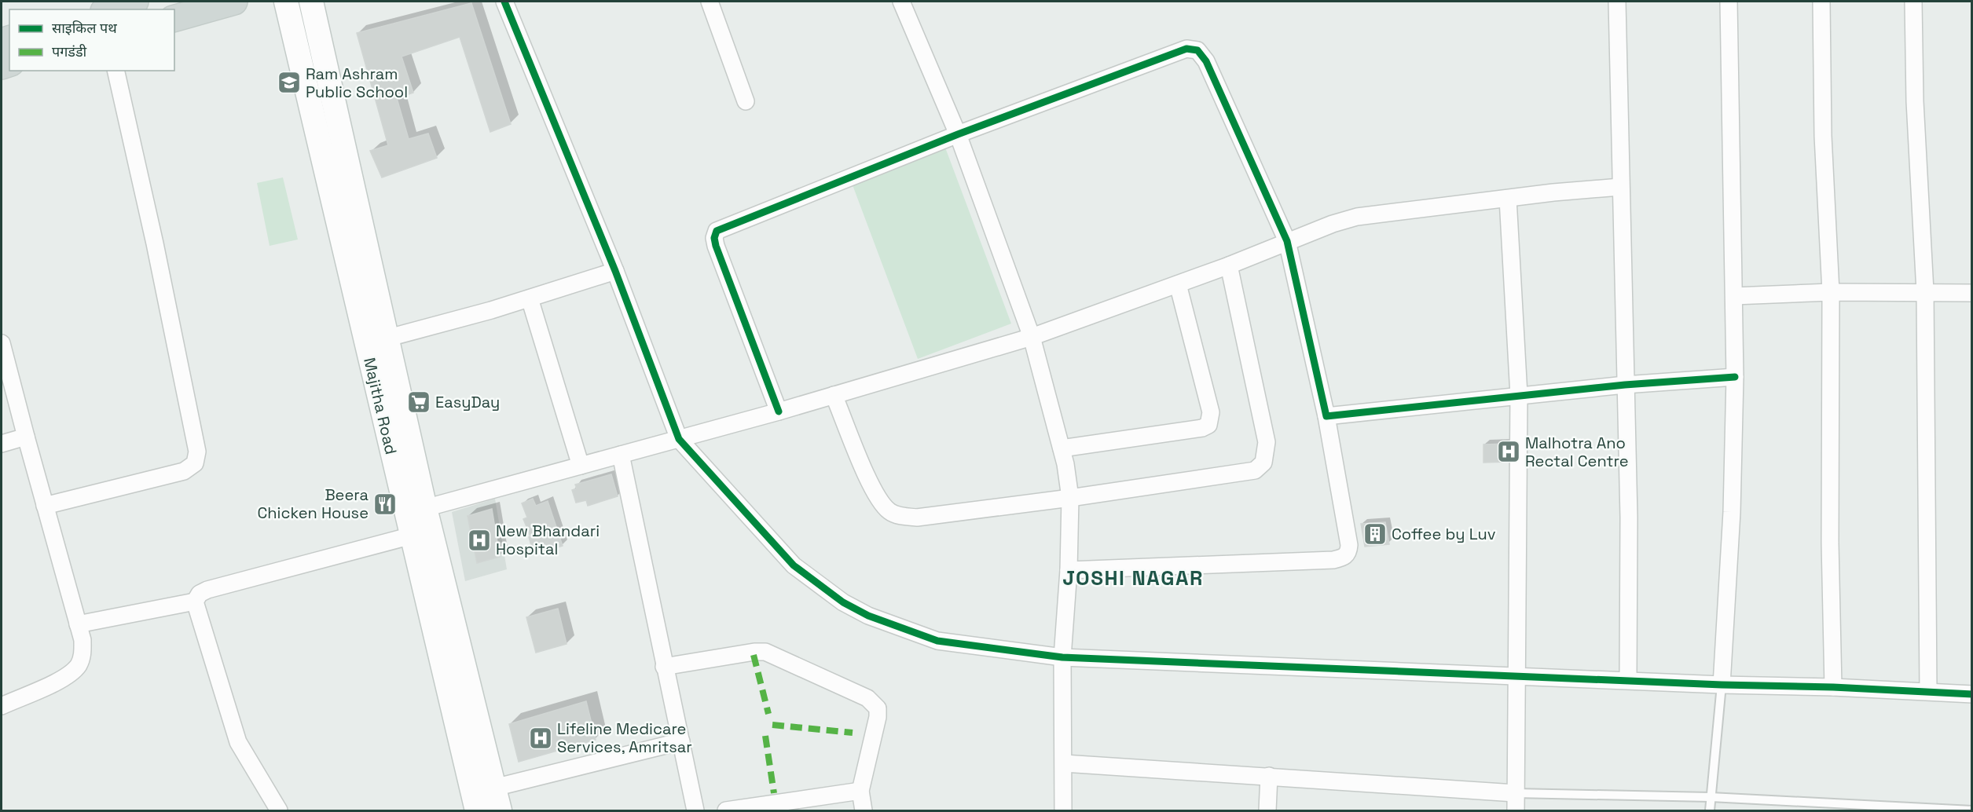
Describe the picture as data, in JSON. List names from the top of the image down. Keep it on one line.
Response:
{"streets":{"main road":["Majitha Road"]},"districts":["JOSHI NAGAR"],"places":{"school or university":["Ram Ashram Public School"],"supermarket":["EasyDay"],"hospital":["Malhotra Ano Rectal Centre","New Bhandari Hospital","Lifeline Medicare Services, Amritsar"],"restaurant":["Beera Chicken House"],"building":["Coffee by Luv"]},"legend":["साइकिल पथ","पगडंडी"]}
